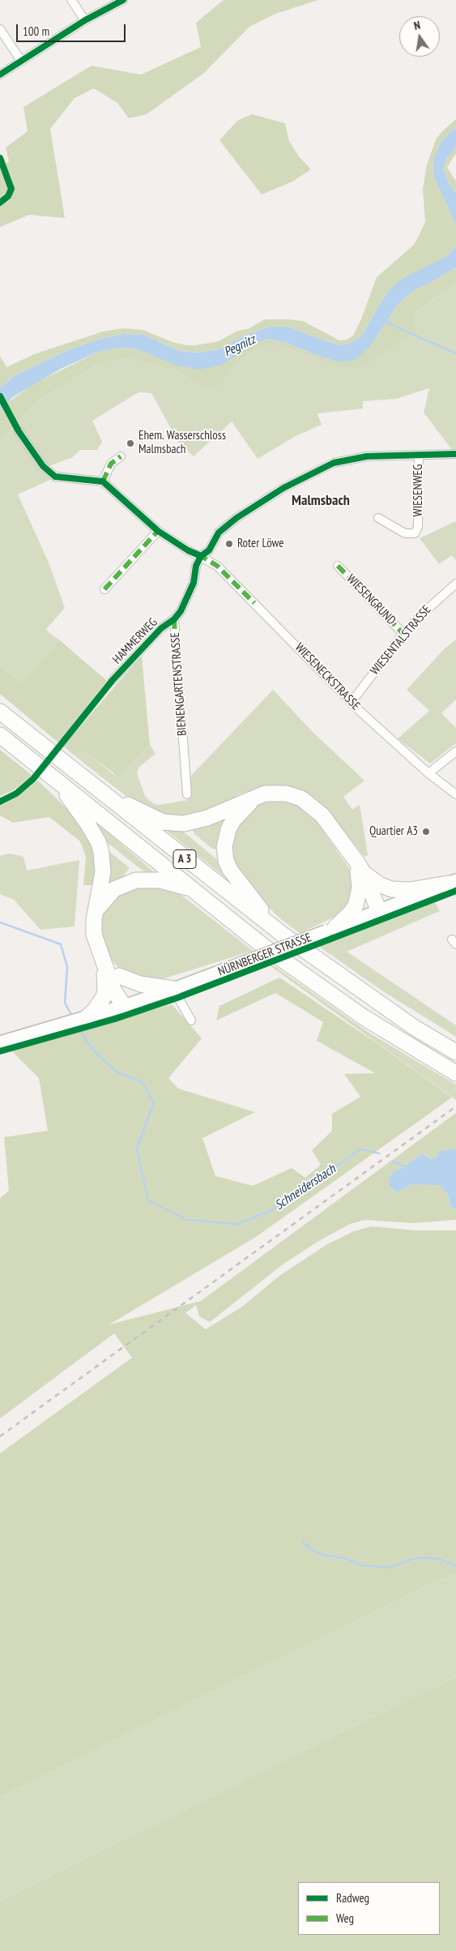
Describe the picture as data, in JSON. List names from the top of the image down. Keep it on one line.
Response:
{"streets":{"highway":["A 3"],"main road":["NÜRNBERGER STRASSE"],"street":["WIESENWEG","WIESENGRUND","WIESENTALSTRASSE","HAMMERWEG","WIESENECKSTRASSE","BIENENGARTENSTRASSE"]},"crossings":[["WIESENGRUND","WIESENTALSTRASSE"],["WIESENTALSTRASSE","WIESENECKSTRASSE"],["HAMMERWEG","BIENENGARTENSTRASSE"],["WIESENECKSTRASSE","BIENENGARTENSTRASSE"]],"districts":["Malmsbach"],"water":["Pegnitz","Schneidersbach"],"places":["Ehem. Wasserschloss Malmsbach","Roter Löwe","Quartier A3"],"legend":["Radweg","Weg"],"scale_bar":"100 m","north":"top"}
